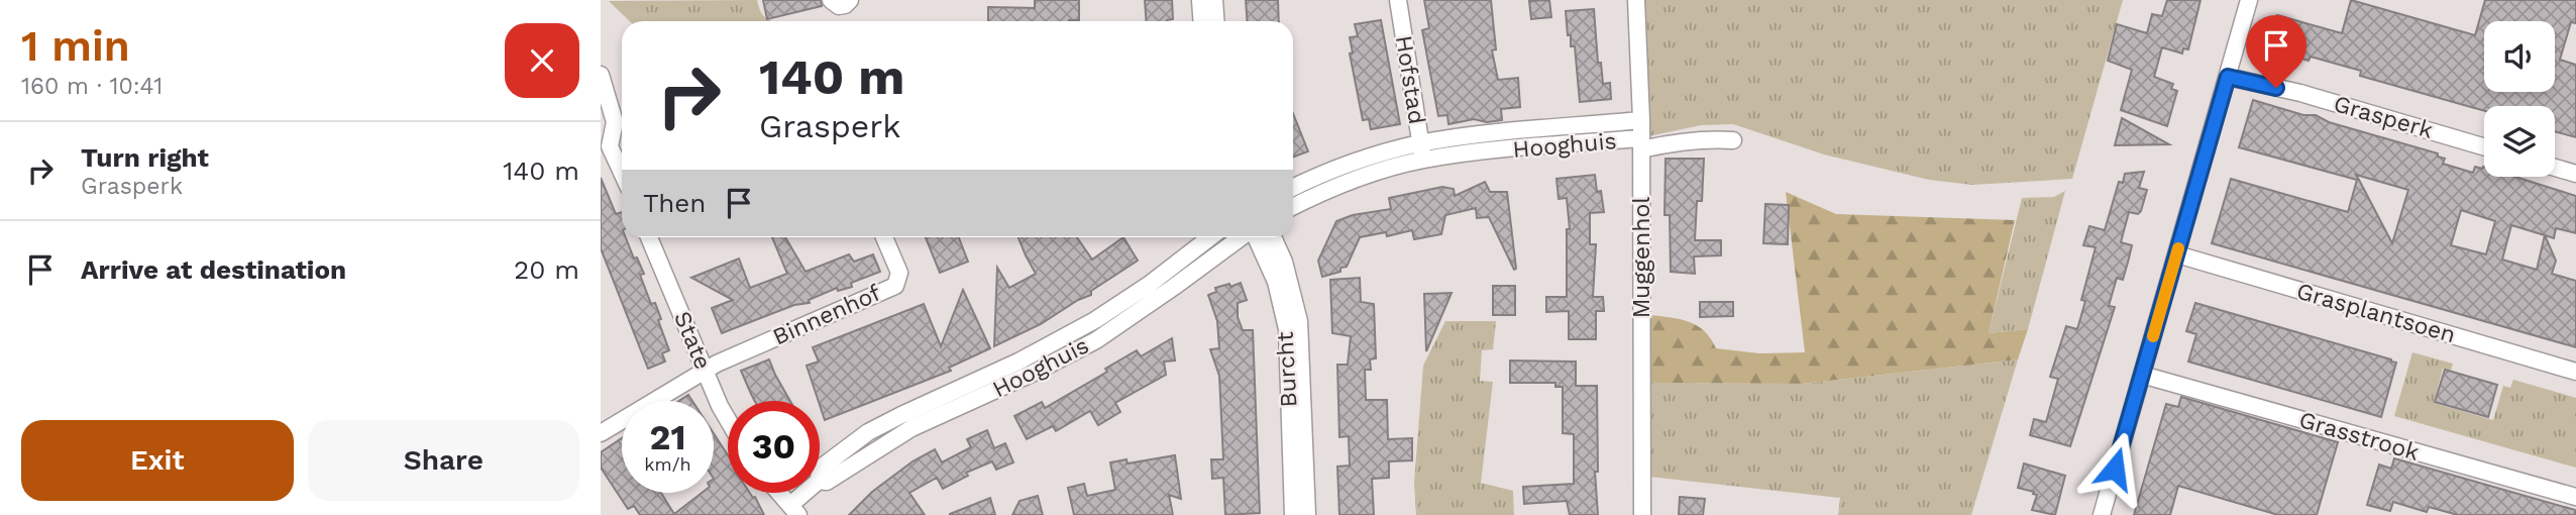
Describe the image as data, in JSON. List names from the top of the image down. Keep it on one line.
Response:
{"streets":{"street":["Hofstad","Grasperk","Hooghuis","Muggenhol","Grasplantsoen","Binnenhof","State","Burcht","Grasstrook"]},"crossings":[["Hofstad","Hooghuis"],["Hooghuis","Muggenhol"],["Binnenhof","State"]],"page":{"heading":["1 min","160 m · 10:41"],"turn":["140 m","Grasperk"],"list":[{"name":"Turn right","note":"Grasperk","value":"140 m"},{"name":"Arrive at destination","value":"20 m"}],"then":"Then","speed":"21 km/h","limit":"30","buttons":["Exit","Share"]}}
